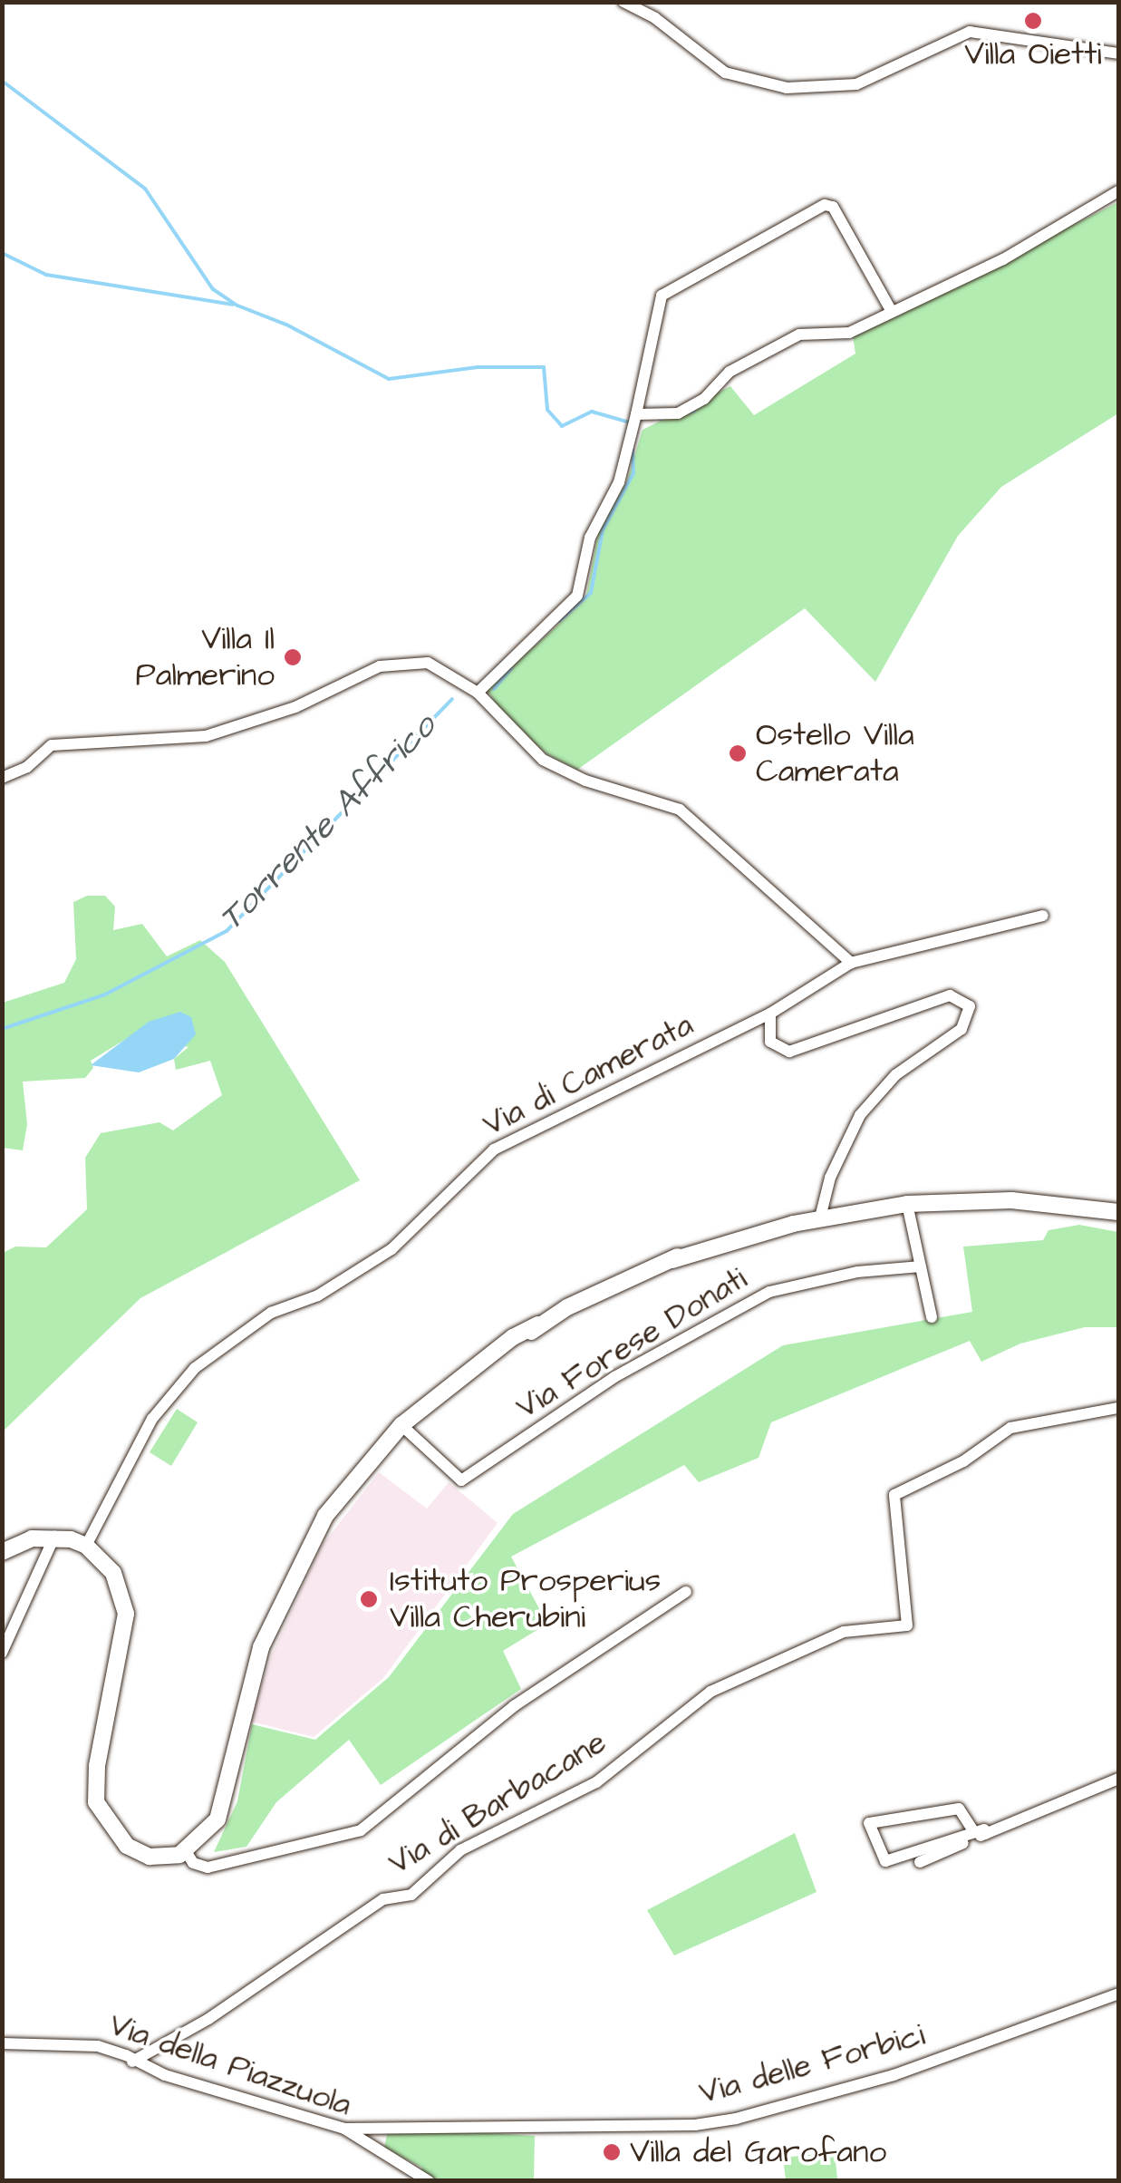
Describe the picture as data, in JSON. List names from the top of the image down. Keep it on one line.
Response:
{"streets":{"street":["Via di Camerata","Via Forese Donati","Via di Barbacane","Via delle Forbici","Via della Piazzuola"]},"crossings":[["Via di Barbacane","Via della Piazzuola"],["Via delle Forbici","Via della Piazzuola"]],"water":["Torrente Affrico"],"places":["Villa Oietti","Villa Il Palmerino","Ostello Villa Camerata","Istituto Prosperius Villa Cherubini","Villa del Garofano"]}
